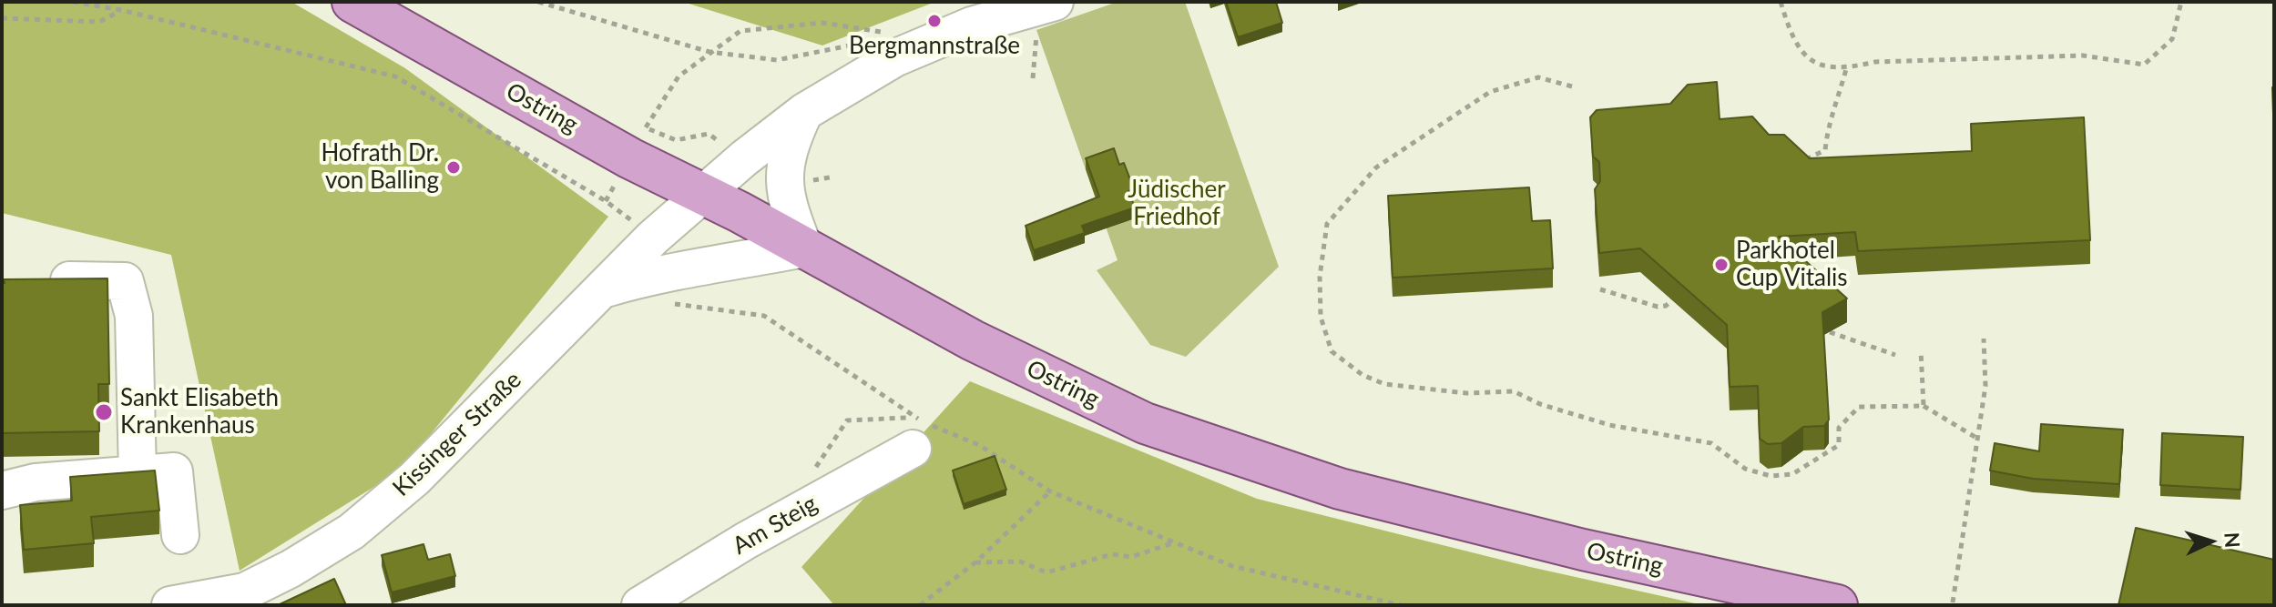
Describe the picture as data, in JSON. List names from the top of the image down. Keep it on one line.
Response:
{"streets":{"main road":["Ostring"],"street":["Kissinger Straße","Am Steig"]},"crossings":[["Ostring","Kissinger Straße"]],"parks":["Jüdischer Friedhof"],"places":["Bergmannstraße","Hofrath Dr. von Balling","Parkhotel Cup Vitalis","Sankt Elisabeth Krankenhaus"],"north":"right"}
